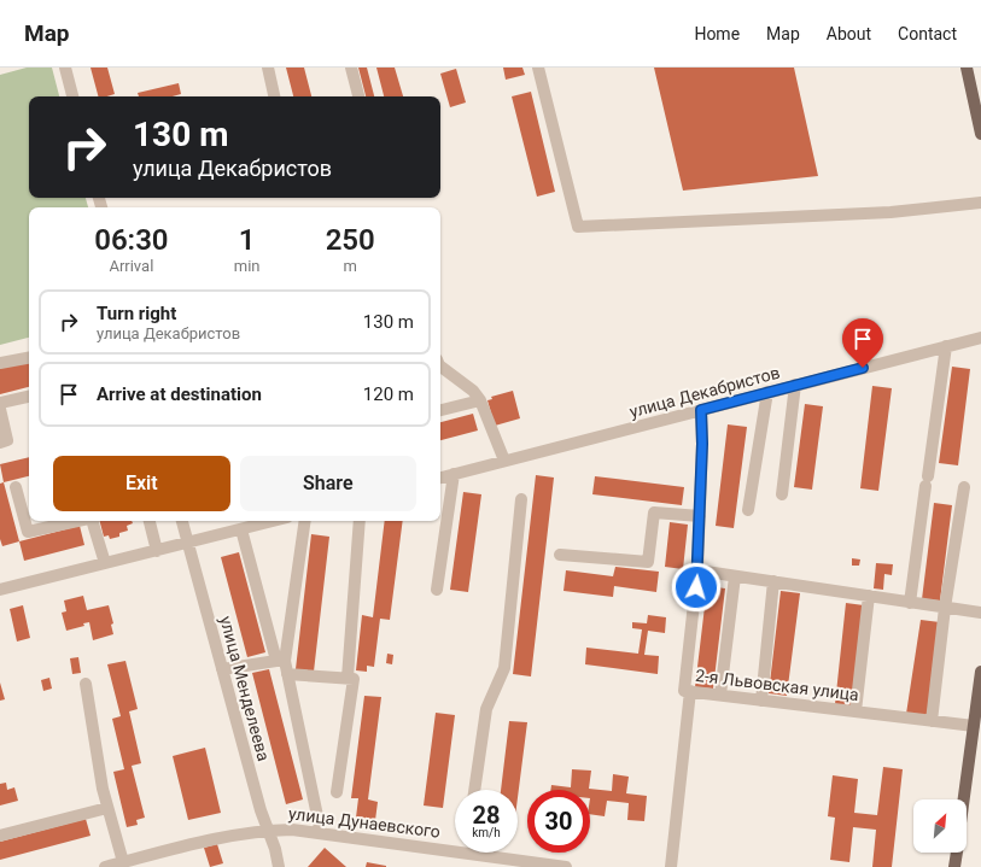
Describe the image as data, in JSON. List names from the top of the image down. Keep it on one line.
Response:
{"streets":{"street":["улица Декабристов","2-я Львовская улица","улица Менделеева","улица Дунаевского"]},"crossings":[["улица Декабристов","2-я Львовская улица"],["улица Менделеева","улица Дунаевского"]],"north":"top right","page":{"header":"Map","nav":["Home","Map","About","Contact"],"turn":["130 m","улица Декабристов"],"eta":["06:30","Arrival","1","min","250","m"],"list":[{"name":"Turn right","note":"улица Декабристов","value":"130 m"},{"name":"Arrive at destination","value":"120 m"}],"buttons":["Exit","Share"],"speed":"28 km/h","limit":"30"}}
